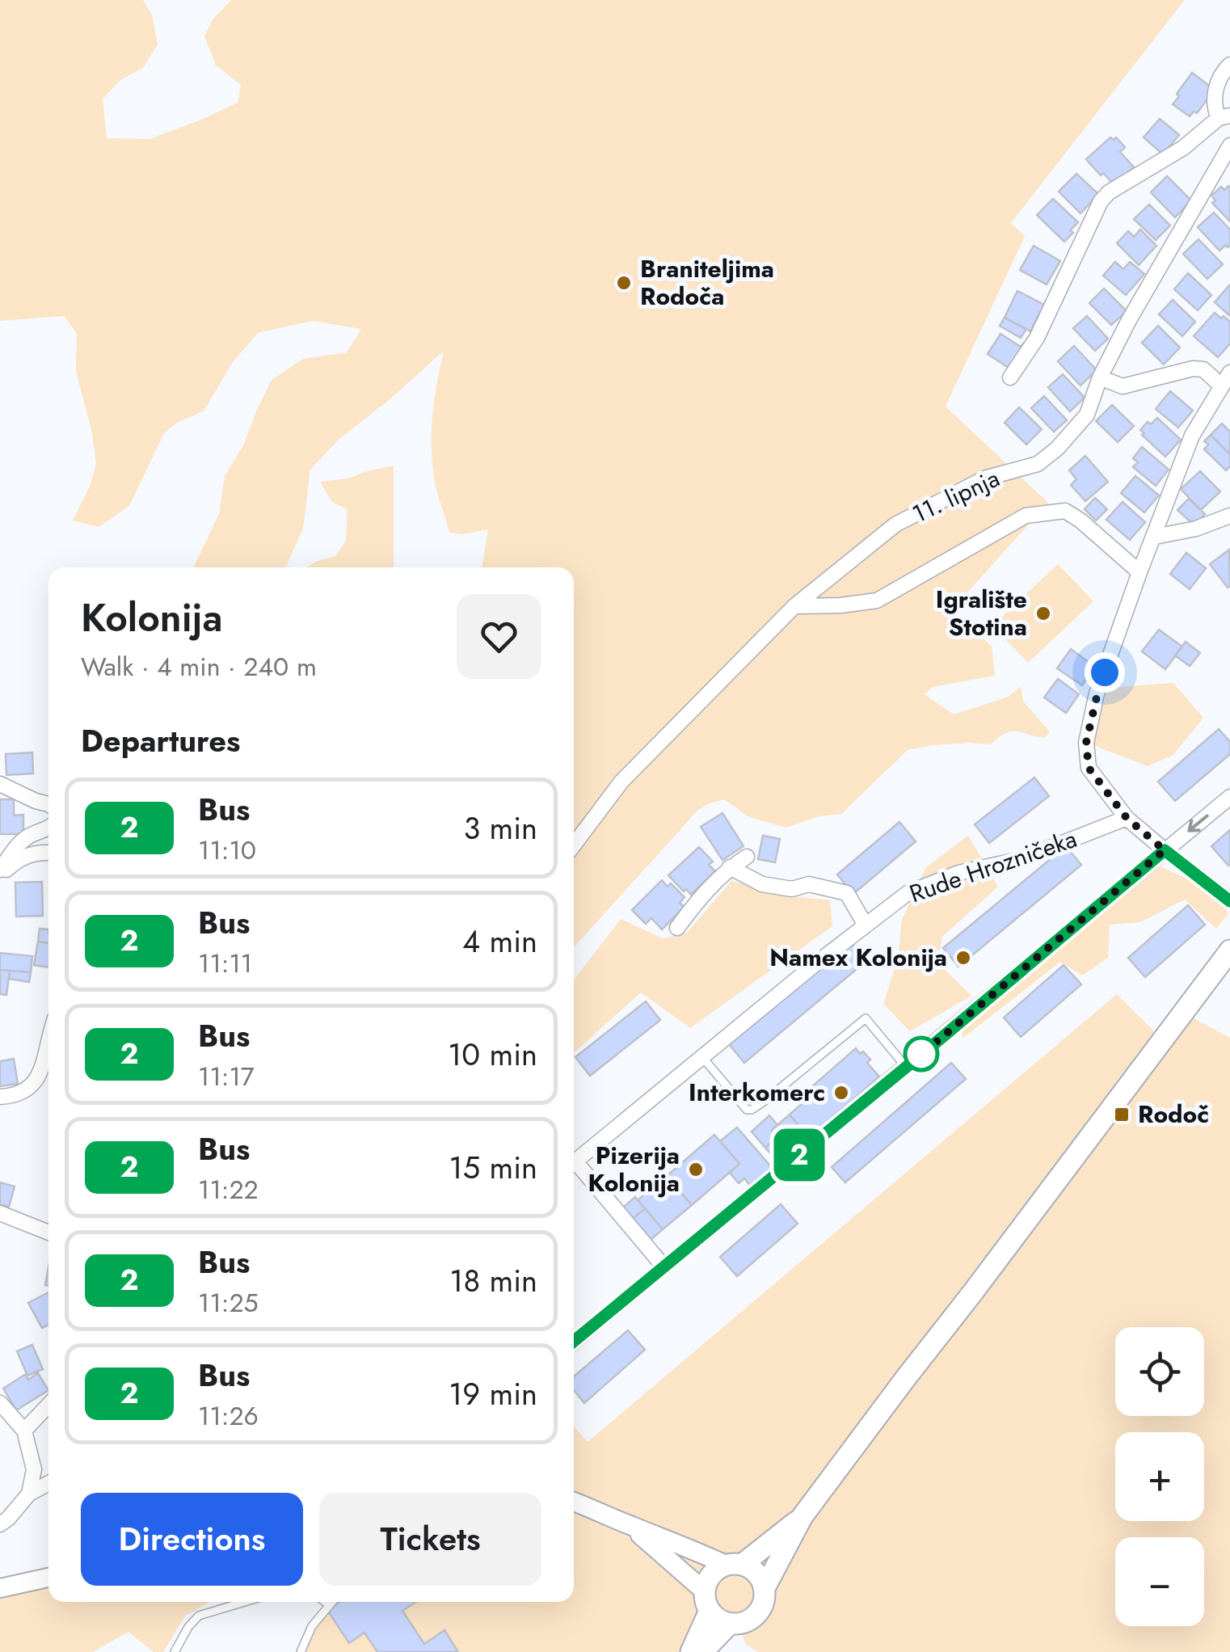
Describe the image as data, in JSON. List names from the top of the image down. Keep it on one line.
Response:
{"streets":{"street":["11. lipnja","Rude Hrozničeka"]},"places":{"other":["Braniteljima Rodoča","Igralište Stotina","Namex Kolonija","Interkomerc","Pizerija Kolonija"],"transit":["Rodoč"]},"lines":["bus line 2"],"page":{"on_map":"2","heading":[["Kolonija","Walk · 4 min · 240 m"],"Departures"],"list":[{"mark":"2","name":"Bus","note":"11:10","value":"3 min"},{"mark":"2","name":"Bus","note":"11:11","value":"4 min"},{"mark":"2","name":"Bus","note":"11:17","value":"10 min"},{"mark":"2","name":"Bus","note":"11:22","value":"15 min"},{"mark":"2","name":"Bus","note":"11:25","value":"18 min"},{"mark":"2","name":"Bus","note":"11:26","value":"19 min"}],"map_buttons":["+","−"],"buttons":["Directions","Tickets"]}}
